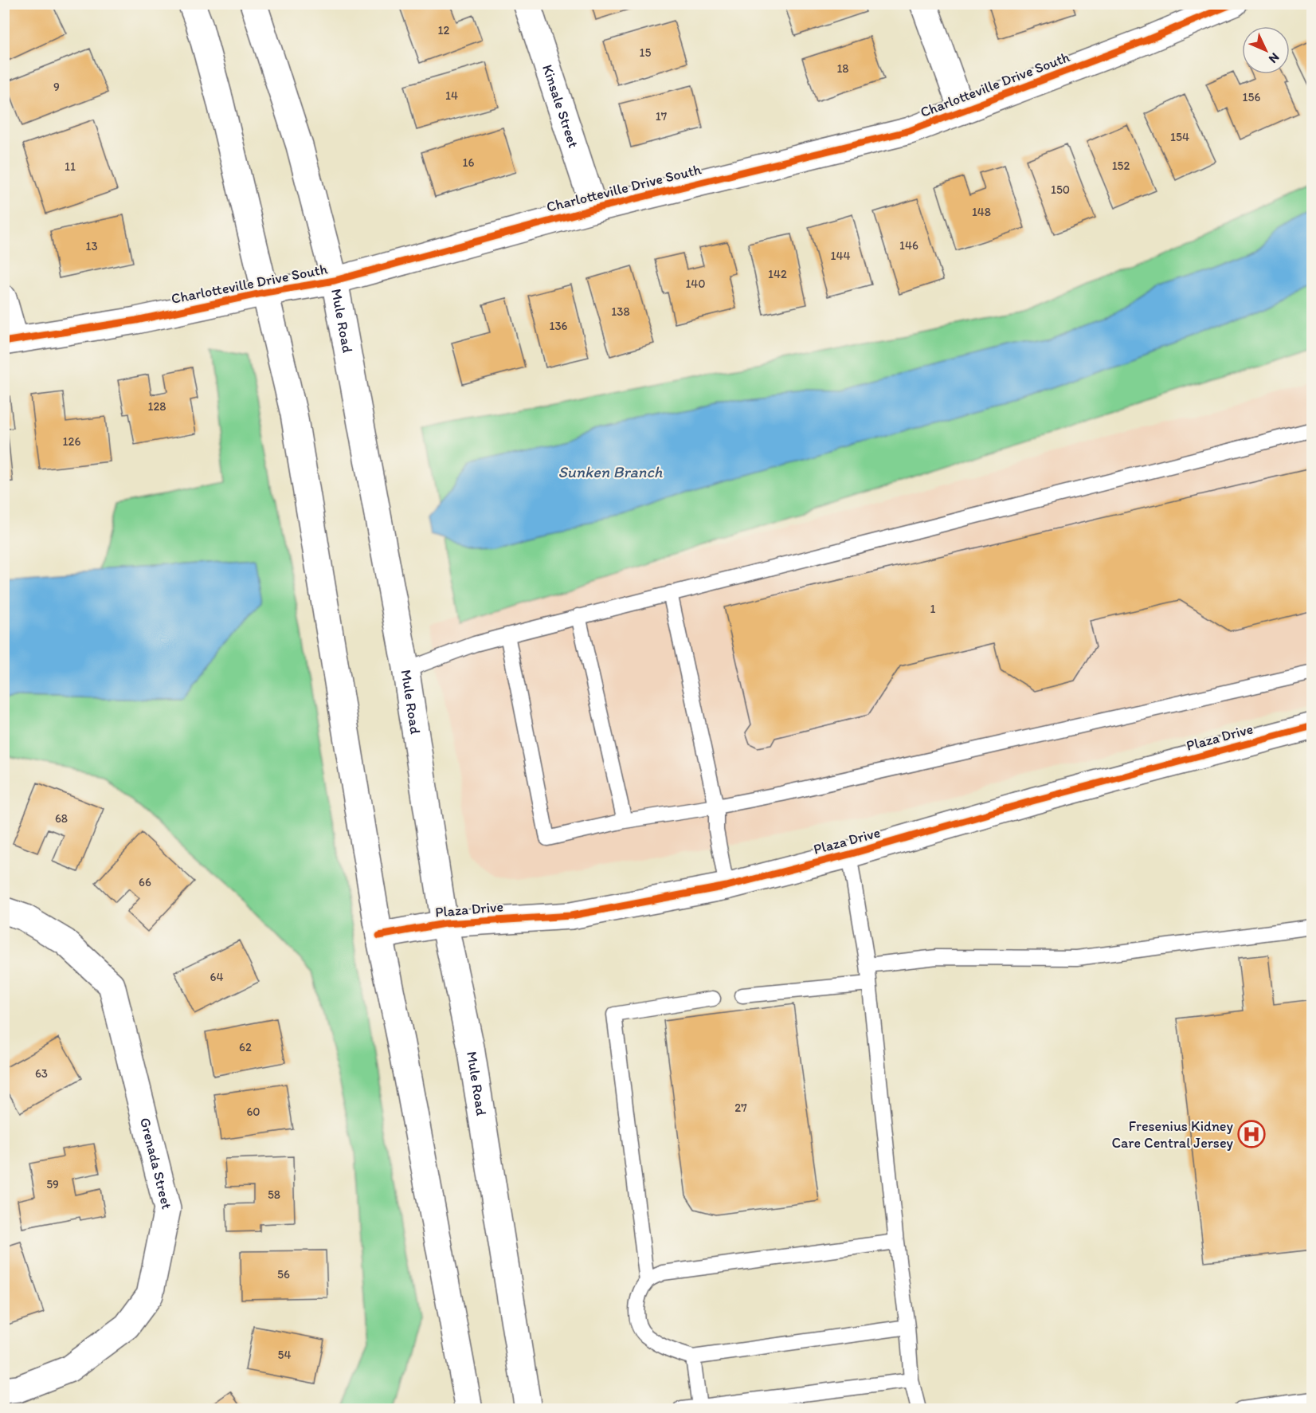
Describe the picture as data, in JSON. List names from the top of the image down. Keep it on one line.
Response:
{"streets":{"street":["Charlotteville Drive South","Kinsale Street","Mule Road","Plaza Drive","Grenada Street"]},"crossings":[["Charlotteville Drive South","Kinsale Street"],["Charlotteville Drive South","Mule Road"],["Mule Road","Plaza Drive"]],"water":["Sunken Branch"],"places":{"hospital":["Fresenius Kidney Care Central Jersey"]},"house_numbers":["12","15","18","9","14","156","17","154","16","152","11","150","148","146","13","144","142","140","138","136","128","126","1","68","66","64","62","63","27","60","59","58","56","54"],"north":"bottom right"}
